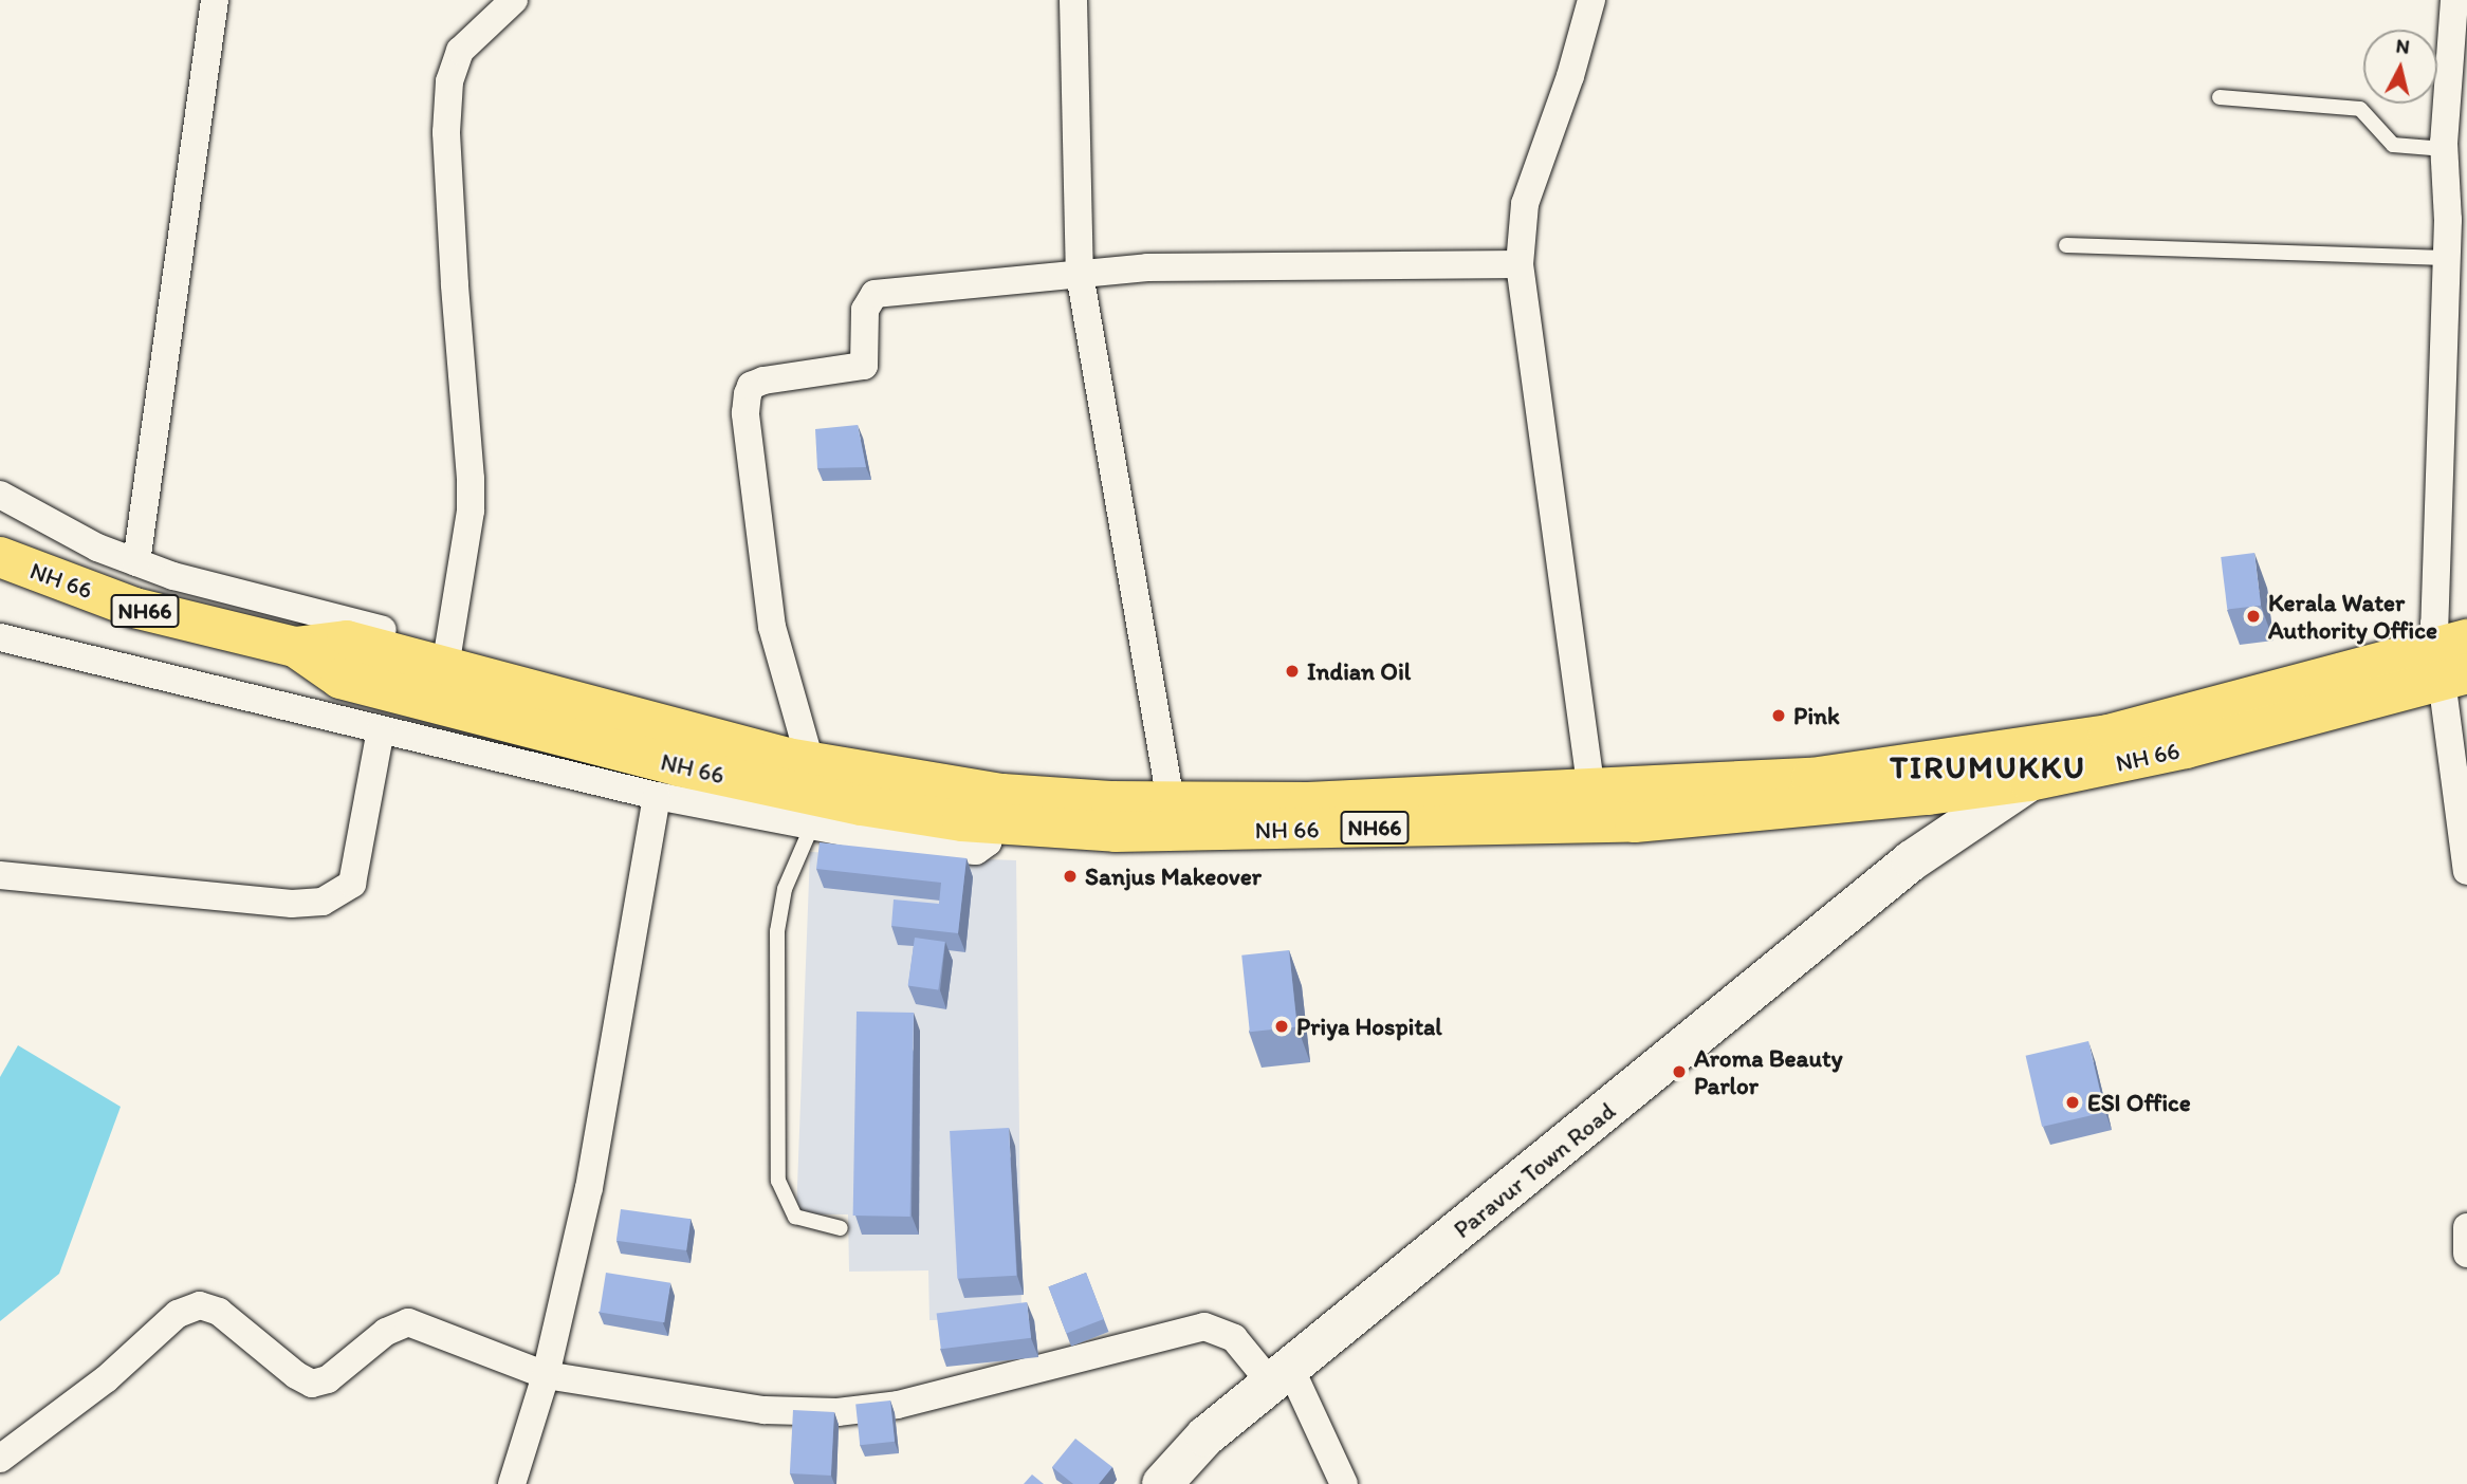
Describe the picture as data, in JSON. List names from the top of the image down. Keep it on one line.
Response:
{"streets":{"highway":["NH 66","NH66"],"main road":["Paravur Town Road"]},"crossings":[["NH 66","Paravur Town Road"]],"districts":["TIRUMUKKU"],"places":["Kerala Water Authority Office","Indian Oil","Pink","Sanjus Makeover","Priya Hospital","Aroma Beauty Parlor","ESI Office"],"north":"top"}
